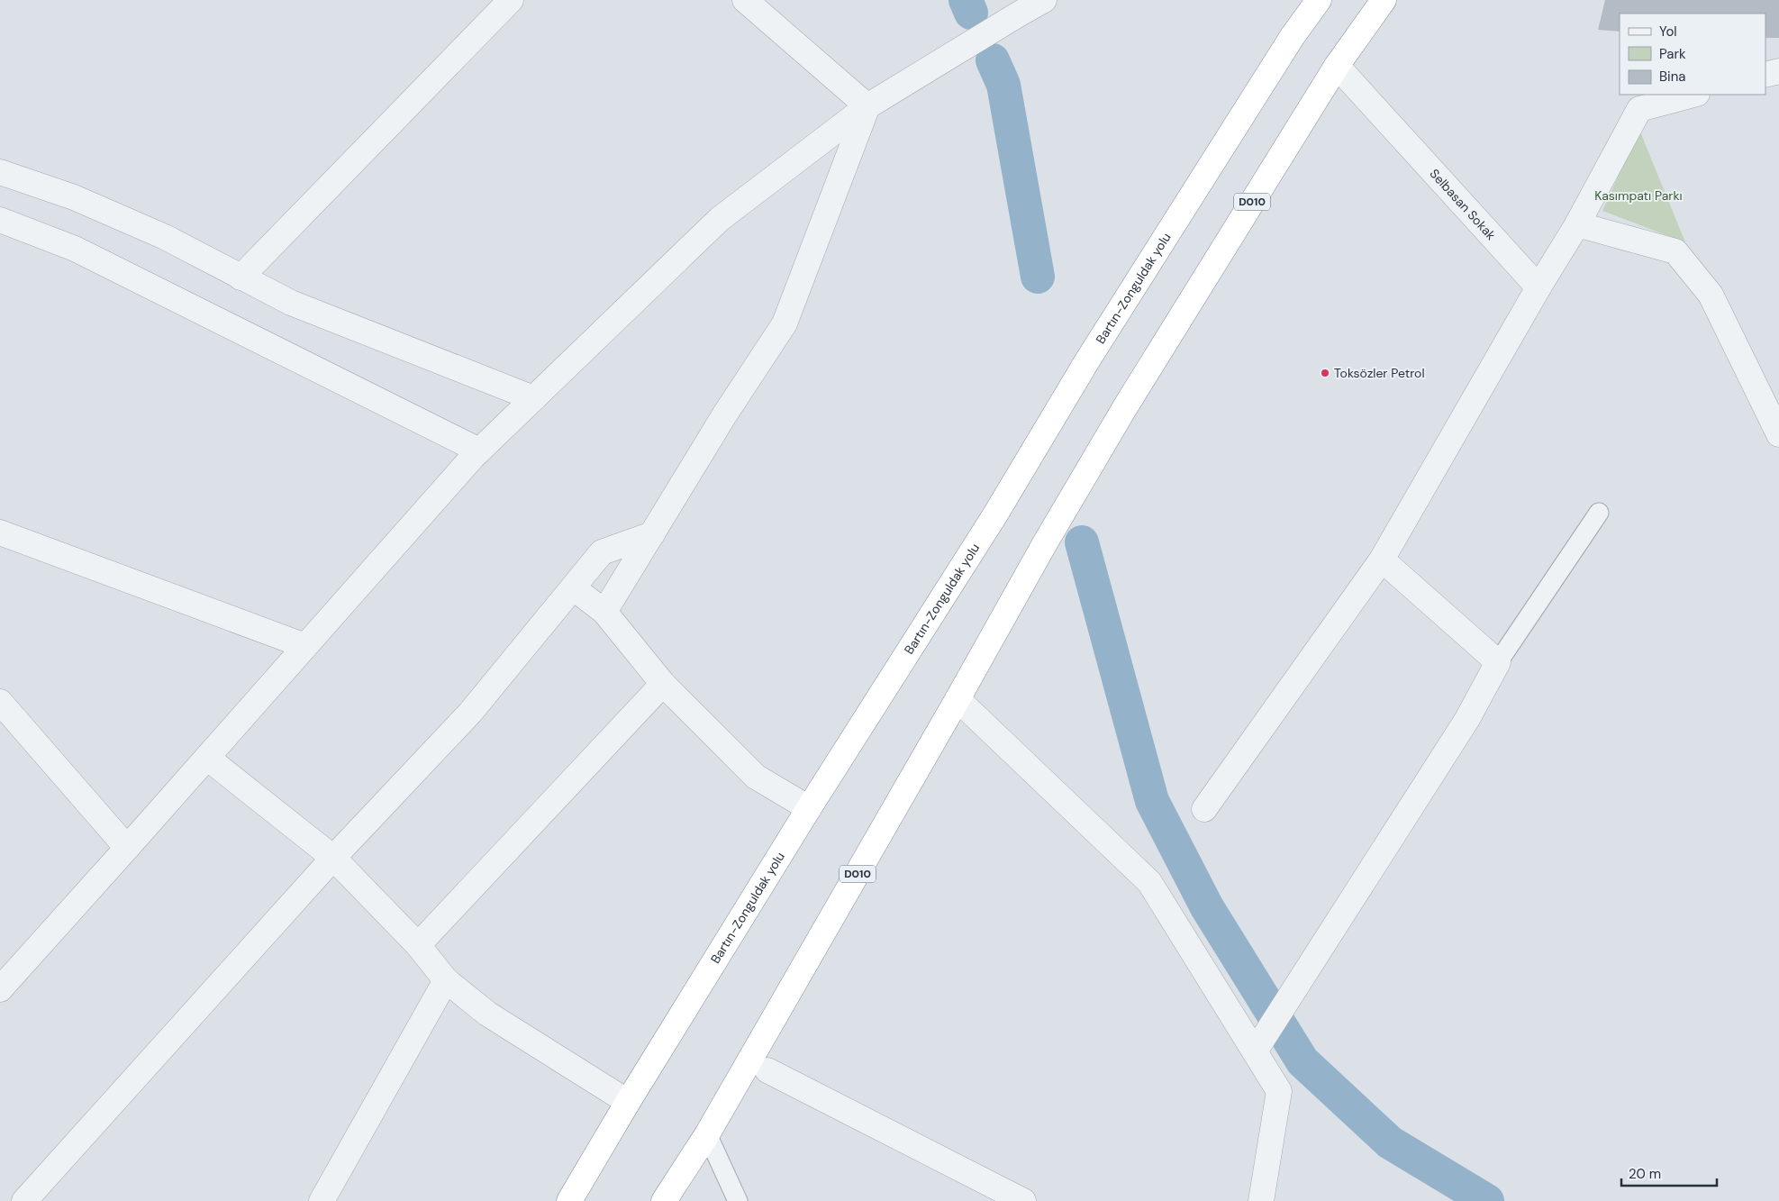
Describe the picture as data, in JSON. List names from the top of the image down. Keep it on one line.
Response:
{"streets":{"highway":["D010","Bartın-Zonguldak yolu"],"street":["Selbasan Sokak"]},"crossings":[["D010","Selbasan Sokak"]],"parks":["Kasımpatı Parkı"],"places":["Toksözler Petrol"],"legend":["Yol","Park","Bina"],"scale_bar":"20 m"}
